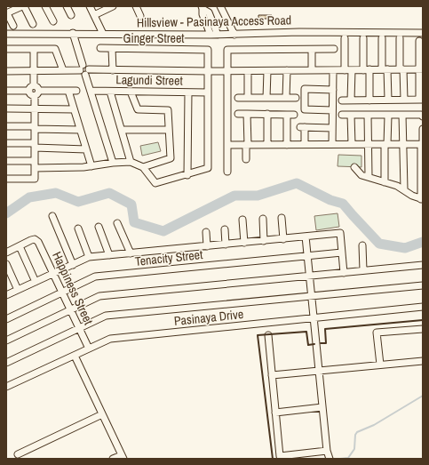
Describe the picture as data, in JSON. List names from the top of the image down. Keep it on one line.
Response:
{"streets":{"street":["Hillsview - Pasinaya Access Road","Ginger Street","Lagundi Street","Tenacity Street","Happiness Street","Pasinaya Drive"]},"crossings":[["Tenacity Street","Happiness Street"],["Happiness Street","Pasinaya Drive"]]}
